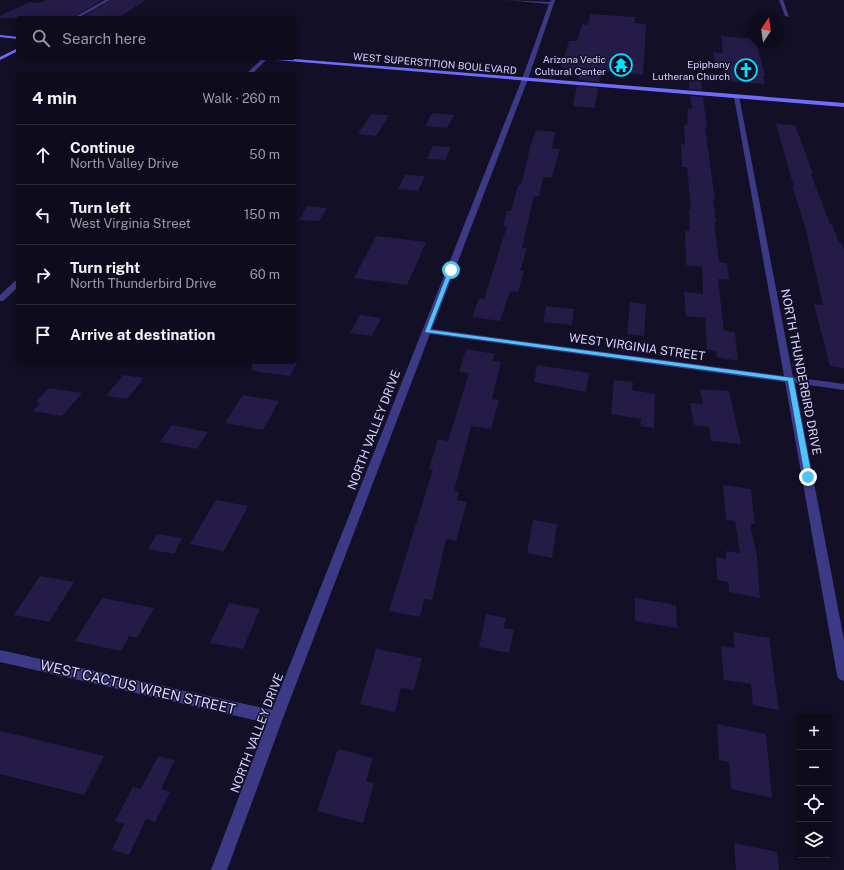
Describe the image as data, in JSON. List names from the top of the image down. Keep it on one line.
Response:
{"streets":{"main road":["WEST SUPERSTITION BOULEVARD"],"street":["WEST VIRGINIA STREET","NORTH THUNDERBIRD DRIVE","NORTH VALLEY DRIVE","WEST CACTUS WREN STREET"]},"crossings":[["WEST SUPERSTITION BOULEVARD","NORTH THUNDERBIRD DRIVE"],["WEST SUPERSTITION BOULEVARD","NORTH VALLEY DRIVE"],["WEST VIRGINIA STREET","NORTH THUNDERBIRD DRIVE"],["WEST VIRGINIA STREET","NORTH VALLEY DRIVE"],["NORTH VALLEY DRIVE","WEST CACTUS WREN STREET"]],"places":{"temple":["Arizona Vedic Cultural Center"],"church":["Epiphany Lutheran Church"]},"north":"top","page":{"search":"Search here","heading":["4 min","Walk · 260 m"],"list":[["Continue","North Valley Drive","50 m"],["Turn left","West Virginia Street","150 m"],["Turn right","North Thunderbird Drive","60 m"],"Arrive at destination"],"map_buttons":["+","−"]}}
